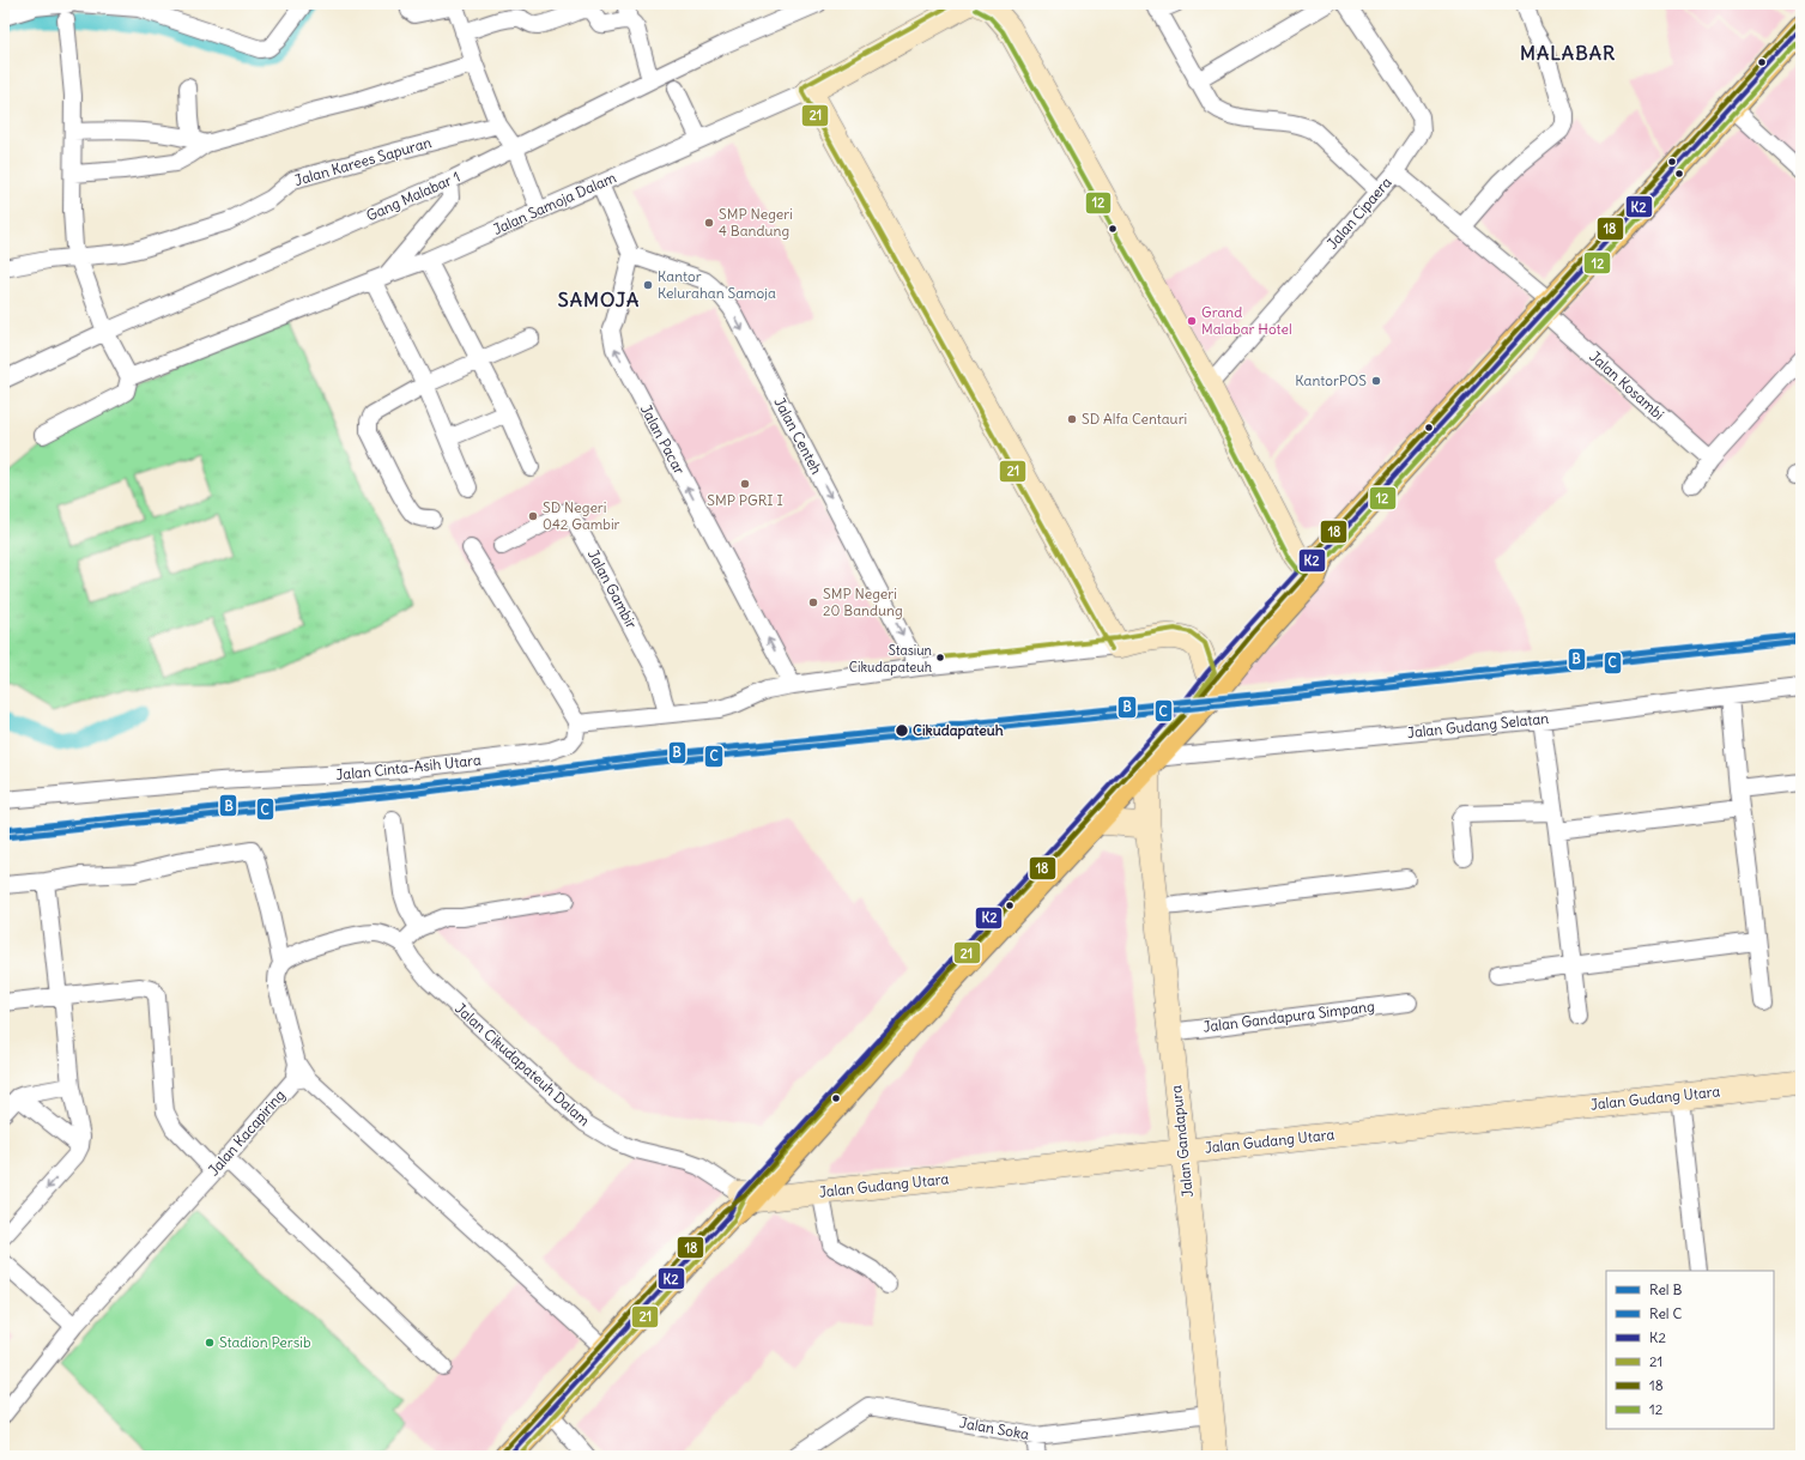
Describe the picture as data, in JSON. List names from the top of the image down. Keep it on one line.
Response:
{"streets":{"street":["Jalan Karees Sapuran","Gang Malabar 1","Jalan Samoja Dalam","Jalan Cipaera","Jalan Kosambi","Jalan Centeh","Jalan Pacar","Jalan Gambir","Jalan Gudang Selatan","Jalan Cinta-Asih Utara","Jalan Gandapura Simpang","Jalan Cikudapateuh Dalam","Jalan Gudang Utara","Jalan Kacapiring","Jalan Gandapura","Jalan Soka"]},"crossings":[["Jalan Cipaera","Jalan Kosambi"],["Jalan Centeh","Jalan Pacar"],["Jalan Gudang Selatan","Jalan Gandapura"],["Jalan Gandapura Simpang","Jalan Gandapura"],["Jalan Cikudapateuh Dalam","Jalan Gudang Utara"],["Jalan Gudang Utara","Jalan Gandapura"],["Jalan Gandapura","Jalan Soka"]],"one_way":["Jalan Centeh"],"districts":["MALABAR","SAMOJA"],"places":["SMP Negeri 4 Bandung","Kantor Kelurahan Samoja","Grand Malabar Hotel","KantorPOS","SD Alfa Centauri","SMP PGRI I","SD Negeri 042 Gambir","SMP Negeri 20 Bandung","Stasiun Cikudapateuh","Cikudapateuh","Stadion Persib"],"lines":["transit line 21","transit line 12","transit line 18","transit line K2","rail line B","rail line C"],"legend":["Rel B","Rel C","K2","21","18","12"]}
